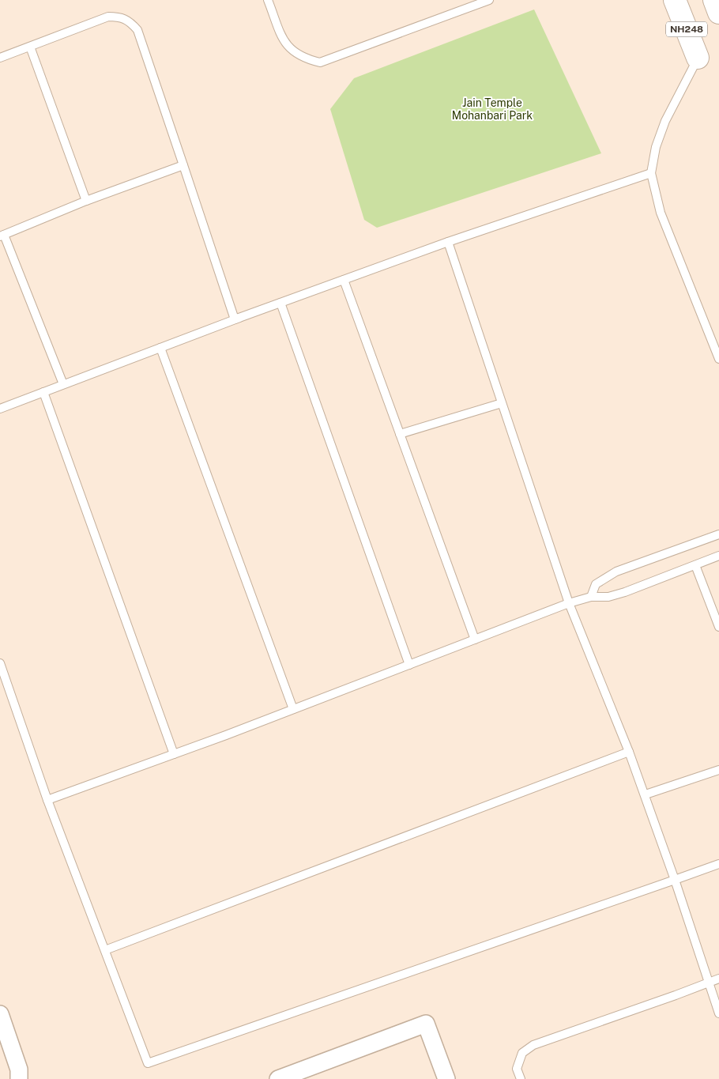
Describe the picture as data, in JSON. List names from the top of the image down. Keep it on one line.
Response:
{"streets":{"highway":["NH248"]},"parks":["Jain Temple Mohanbari Park"]}
